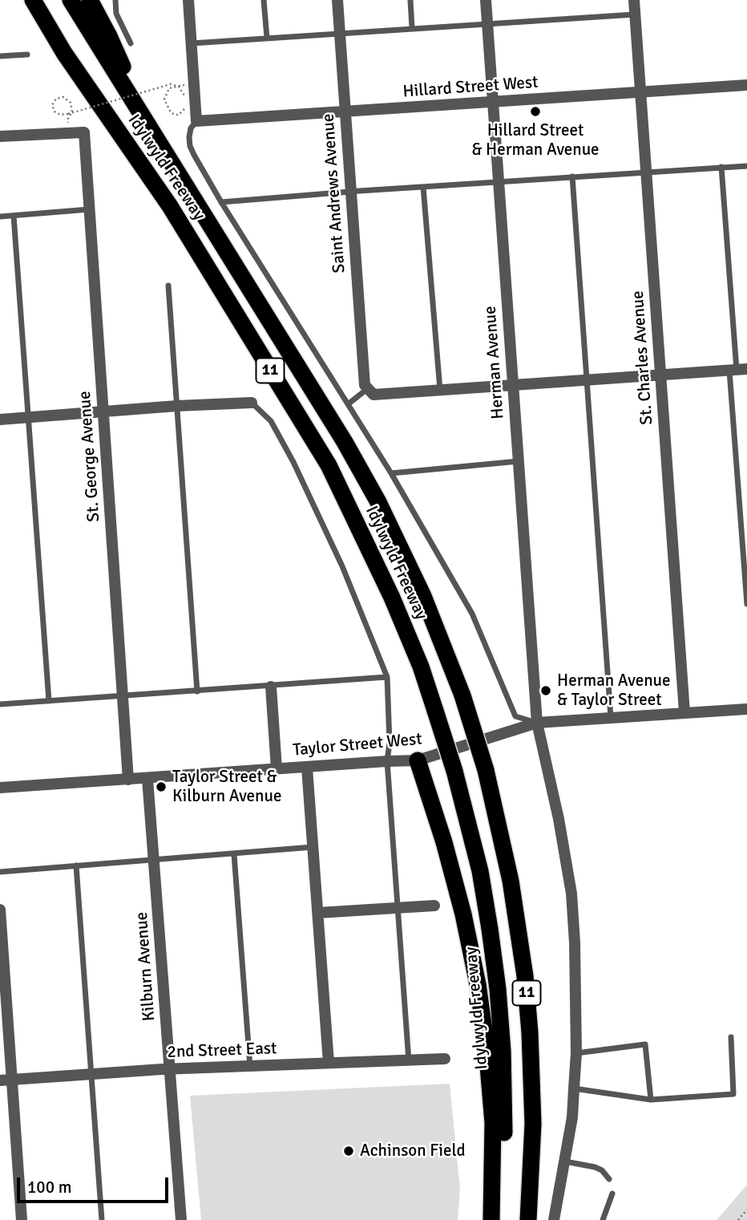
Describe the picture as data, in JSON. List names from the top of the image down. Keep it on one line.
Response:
{"streets":{"highway":["Idylwyld Freeway","11"],"street":["Hillard Street West","Saint Andrews Avenue","St. Charles Avenue","Herman Avenue","St. George Avenue","Taylor Street West","Kilburn Avenue","2nd Street East"]},"crossings":[["Hillard Street West","Saint Andrews Avenue"],["Hillard Street West","St. Charles Avenue"],["Hillard Street West","Herman Avenue"],["St. Charles Avenue","Taylor Street West"],["Herman Avenue","Taylor Street West"],["St. George Avenue","Taylor Street West"],["Taylor Street West","Kilburn Avenue"],["Kilburn Avenue","2nd Street East"]],"places":["Hillard Street & Herman Avenue","Herman Avenue & Taylor Street","Taylor Street & Kilburn Avenue","Achinson Field"],"scale_bar":"100 m"}
